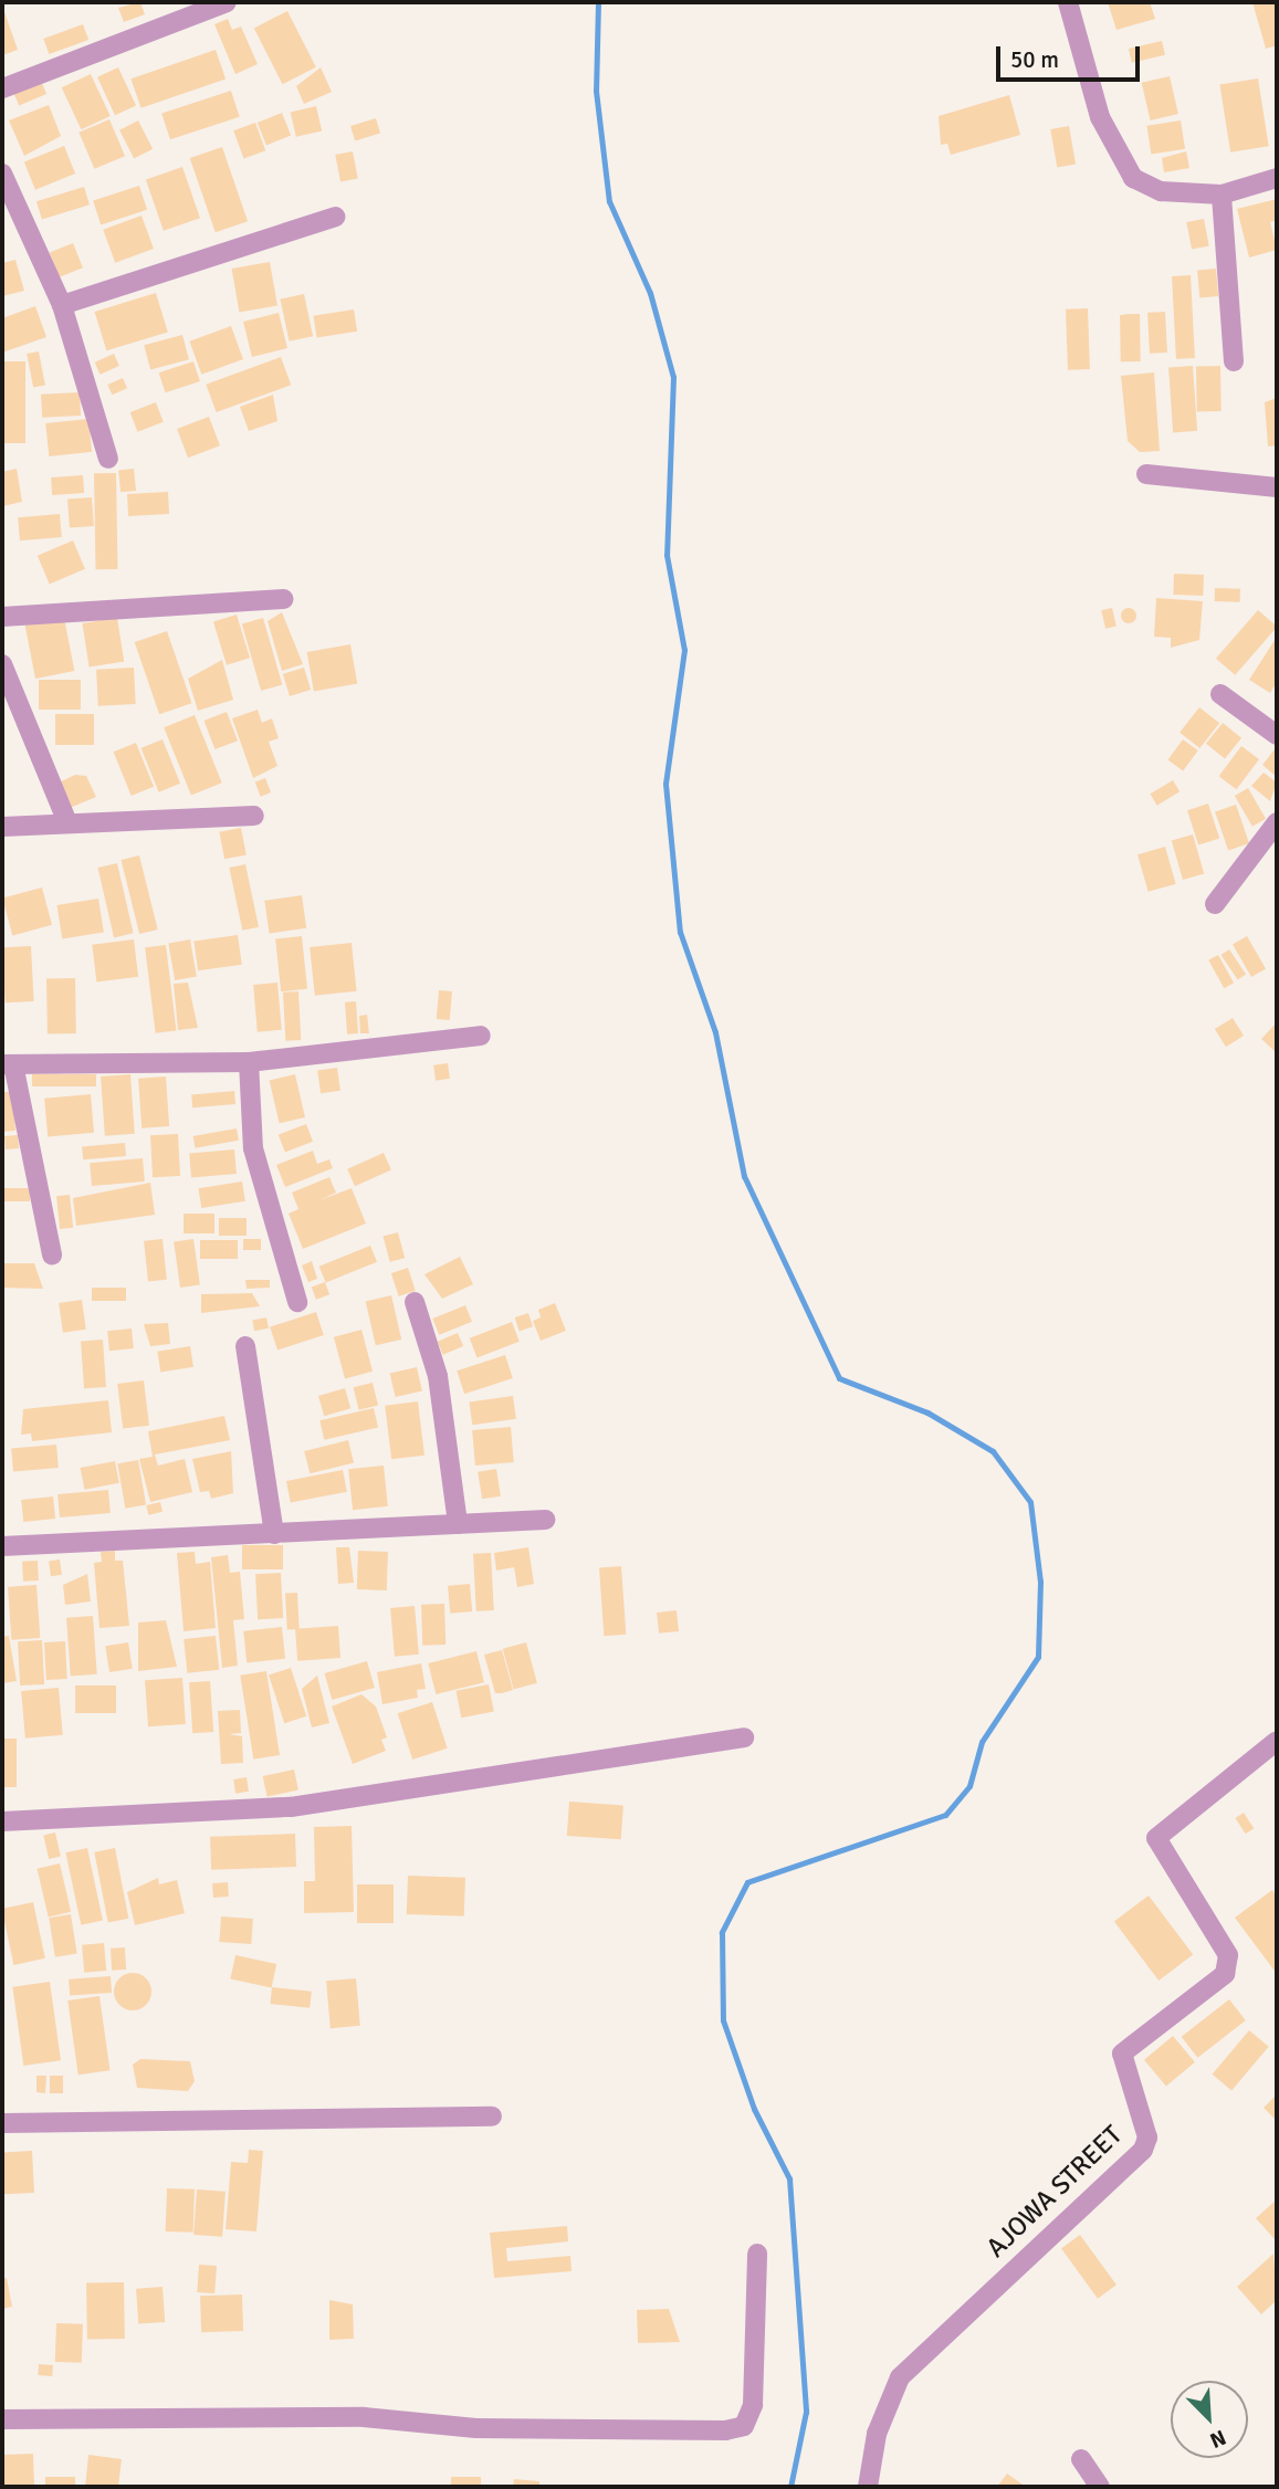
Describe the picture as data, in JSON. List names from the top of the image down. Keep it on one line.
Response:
{"streets":{"street":["AJOWA STREET"]},"scale_bar":"50 m","north":"bottom right"}
